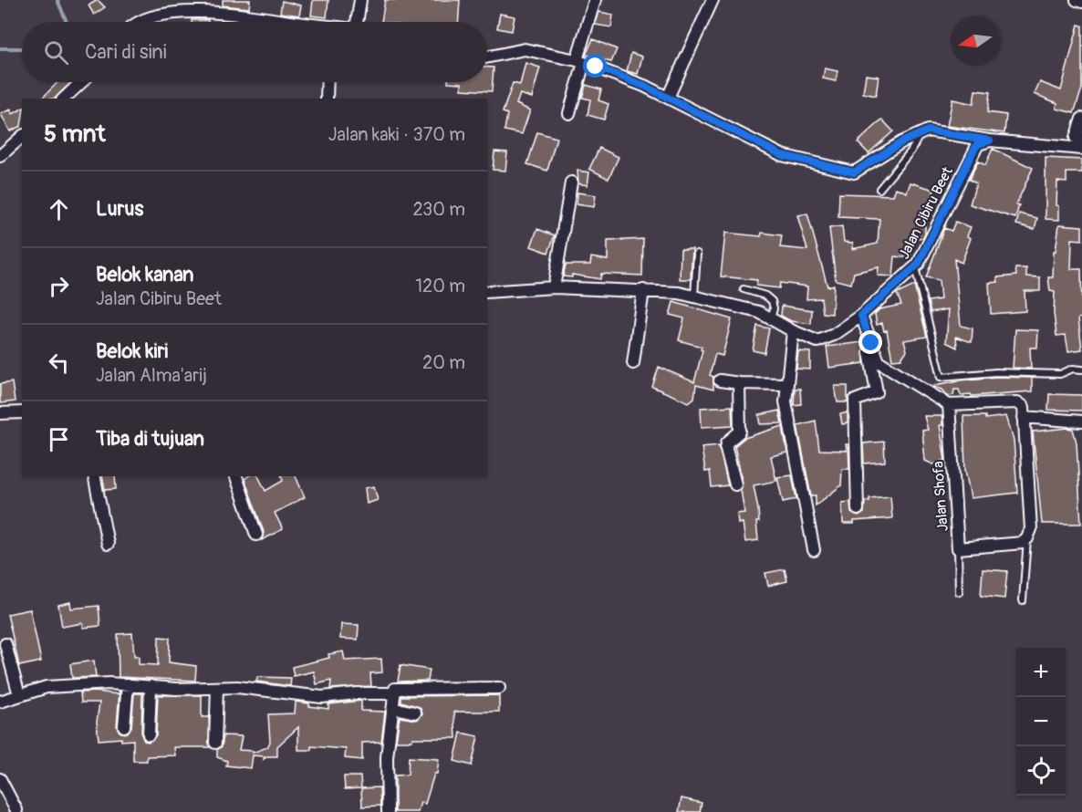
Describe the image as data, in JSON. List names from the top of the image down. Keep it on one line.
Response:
{"streets":{"street":["Jalan Cibiru Beet","Jalan Shofa"]},"north":"left","page":{"search":"Cari di sini","heading":["5 mnt","Jalan kaki · 370 m"],"list":[["Lurus","230 m"],["Belok kanan","Jalan Cibiru Beet","120 m"],["Belok kiri","Jalan Alma'arij","20 m"],"Tiba di tujuan"],"map_buttons":["+","−"]}}
